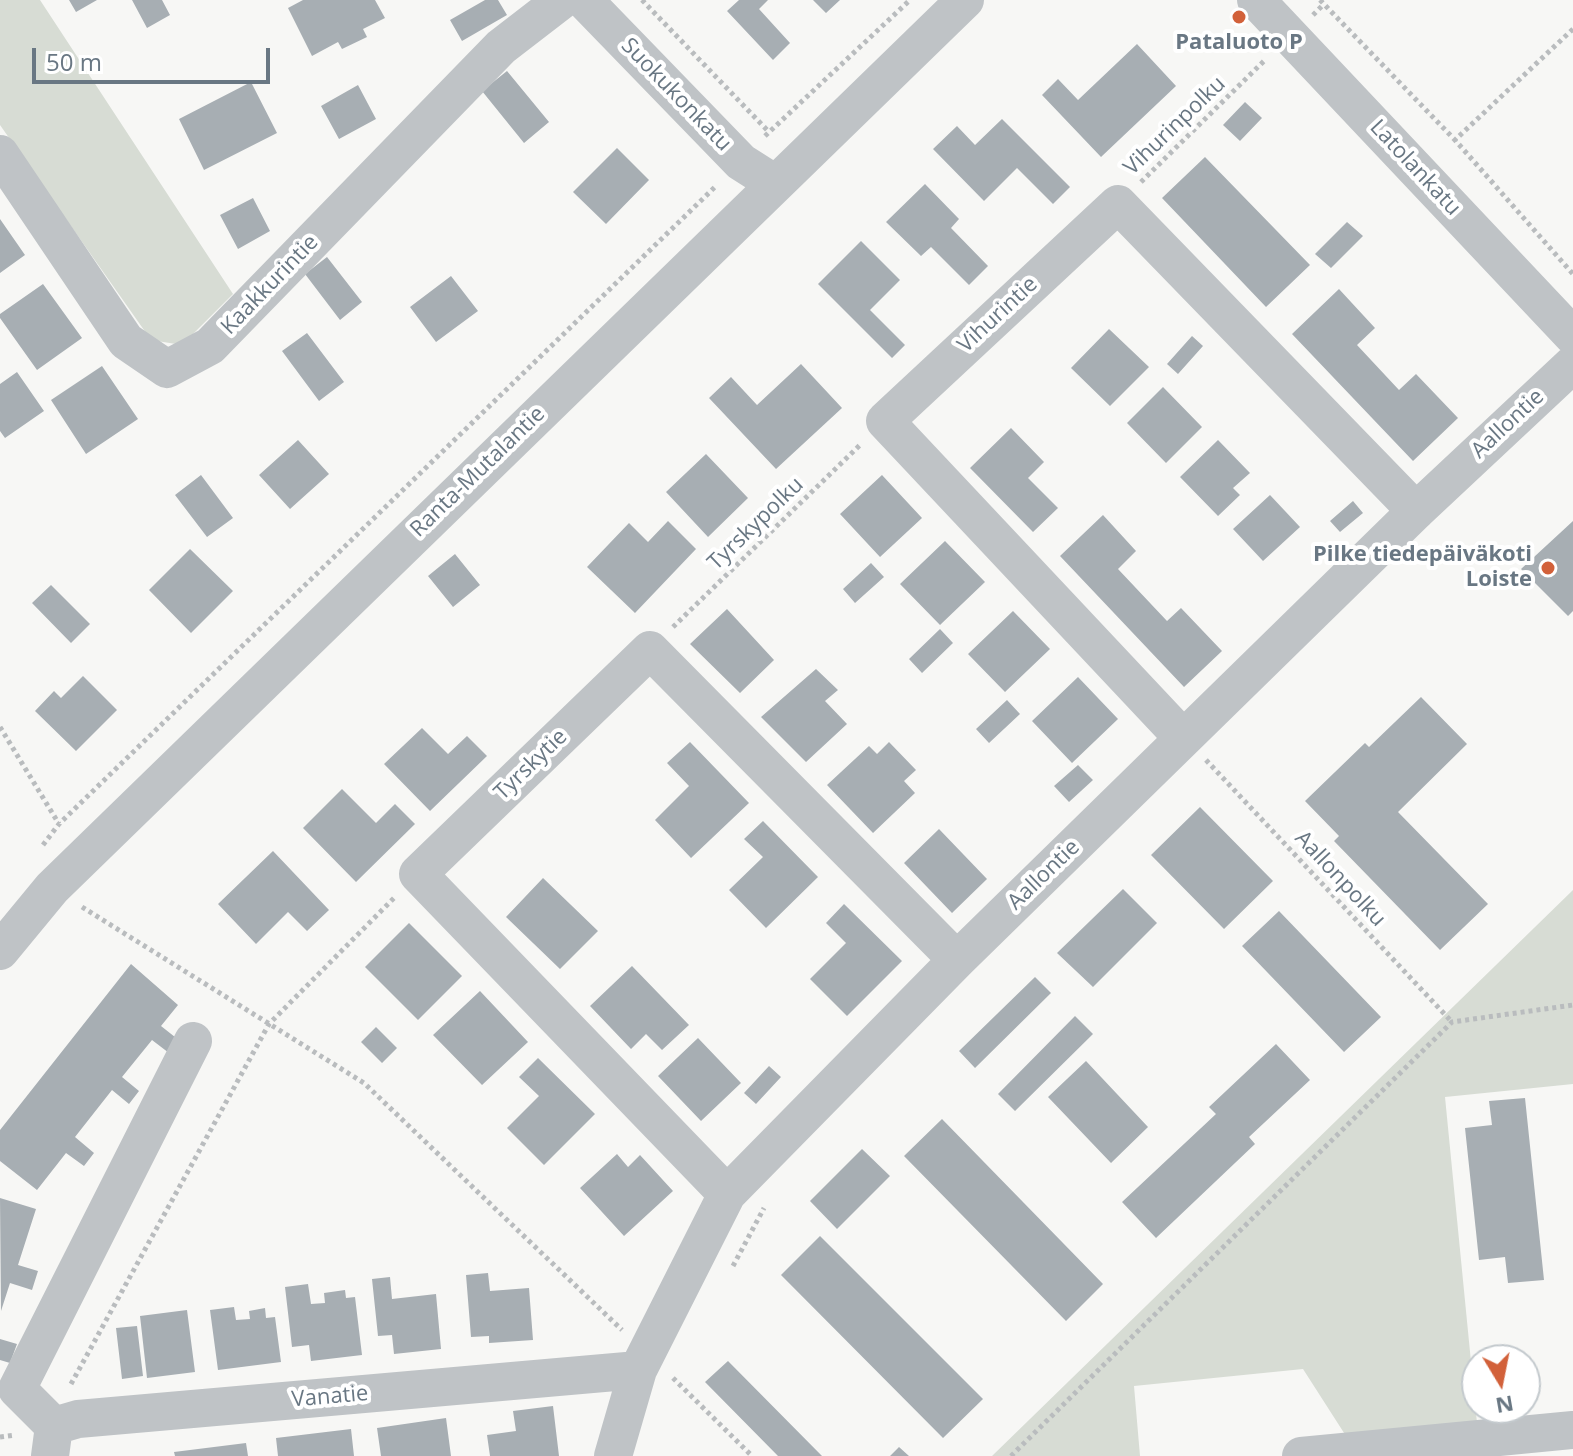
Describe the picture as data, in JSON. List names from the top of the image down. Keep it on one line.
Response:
{"streets":{"street":["Suokukonkatu","Latolankatu","Kaakkurintie","Vihurintie","Aallontie","Ranta-Mutalantie","Tyrskytie","Vanatie"],"path":["Vihurinpolku","Tyrskypolku","Aallonpolku"]},"crossings":[["Suokukonkatu","Ranta-Mutalantie"],["Vihurinpolku","Latolankatu"],["Vihurinpolku","Vihurintie"],["Vihurintie","Tyrskypolku"],["Aallontie","Aallonpolku"],["Aallontie","Vanatie"],["Tyrskypolku","Tyrskytie"]],"places":["Pataluoto P","Pilke tiedepäiväkoti Loiste"],"scale_bar":"50 m","north":"bottom"}
